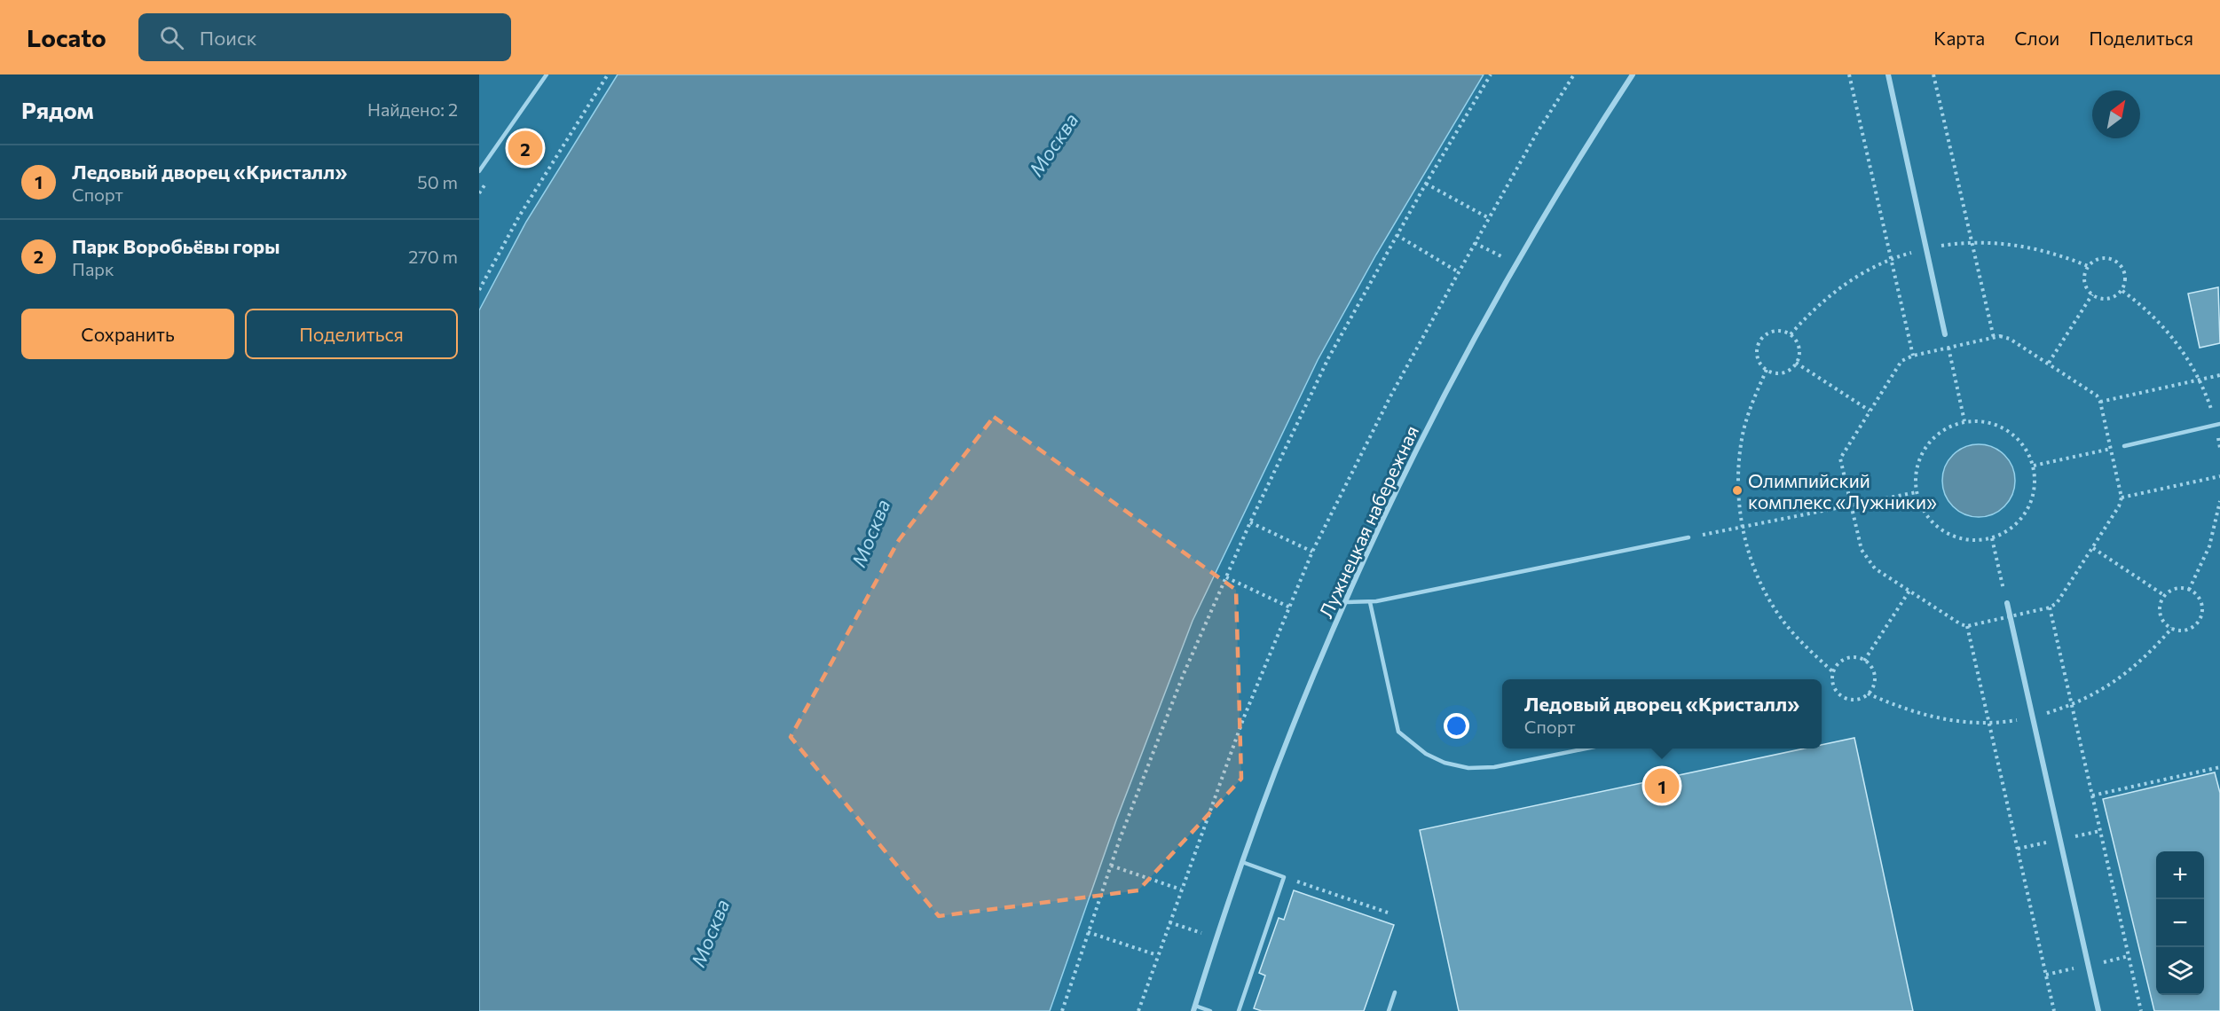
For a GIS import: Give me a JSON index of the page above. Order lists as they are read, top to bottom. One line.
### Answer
{"streets":{"street":["Лужнецкая набережная"]},"water":["Москва"],"places":["Олимпийский комплекс «Лужники»"],"north":"top right","page":{"header":"Locato","search":"Поиск","nav":["Карта","Слои","Поделиться"],"heading":["Рядом","Найдено: 2"],"pins":["2","1"],"list":[{"mark":"1","name":"Ледовый дворец «Кристалл»","note":"Спорт","value":"50 m"},{"mark":"2","name":"Парк Воробьёвы горы","note":"Парк","value":"270 m"}],"buttons":["Сохранить","Поделиться"],"popup":["Ледовый дворец «Кристалл»","Спорт"],"map_buttons":["+","−"]}}
